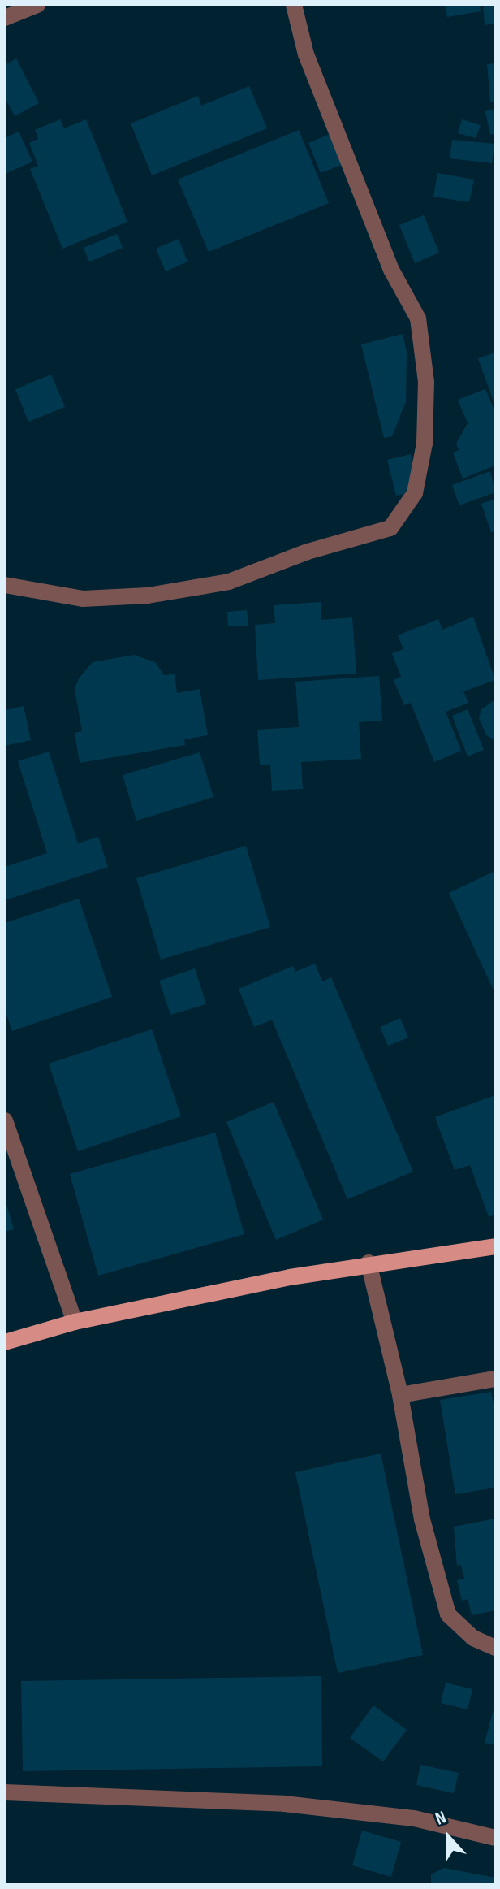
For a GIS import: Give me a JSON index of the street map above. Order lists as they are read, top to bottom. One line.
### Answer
{"north":"top"}
